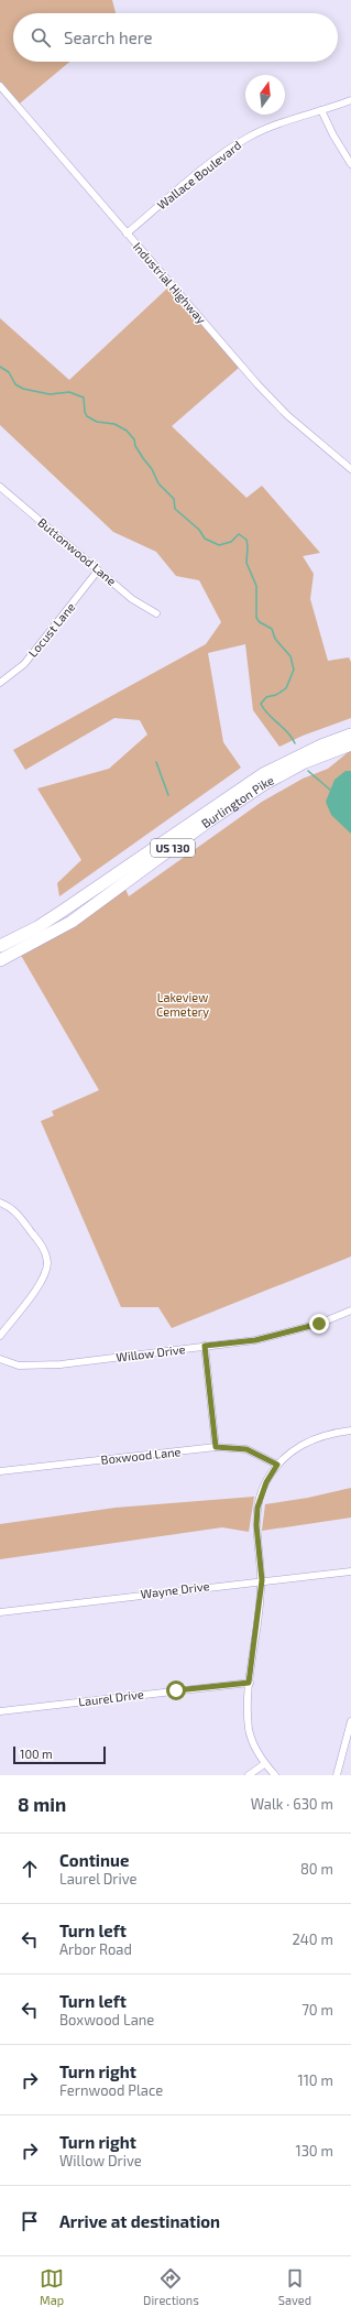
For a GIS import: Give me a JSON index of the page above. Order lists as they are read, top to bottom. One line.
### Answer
{"streets":{"highway":["Burlington Pike","US 130"],"street":["Wallace Boulevard","Industrial Highway","Buttonwood Lane","Locust Lane","Willow Drive","Boxwood Lane","Wayne Drive","Laurel Drive"]},"crossings":[["Wallace Boulevard","Industrial Highway"],["Buttonwood Lane","Locust Lane"]],"parks":["Lakeview Cemetery"],"scale_bar":"100 m","north":"top","page":{"search":"Search here","scale":"100 m","heading":["8 min","Walk · 630 m"],"list":[["Continue","Laurel Drive","80 m"],["Turn left","Arbor Road","240 m"],["Turn left","Boxwood Lane","70 m"],["Turn right","Fernwood Place","110 m"],["Turn right","Willow Drive","130 m"],"Arrive at destination"],"nav":["Map","Directions","Saved"]}}
